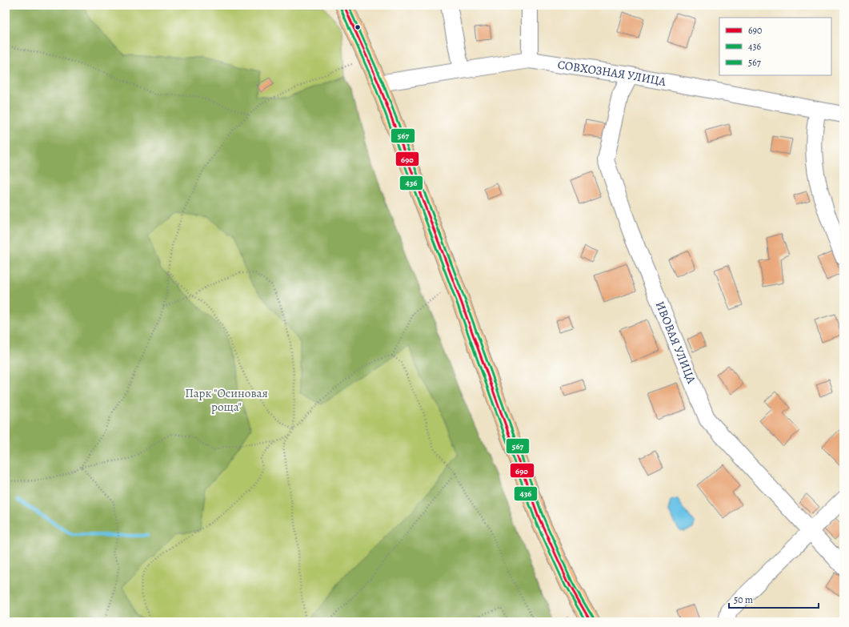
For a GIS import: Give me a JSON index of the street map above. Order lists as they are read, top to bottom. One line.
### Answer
{"streets":{"street":["СОВХОЗНАЯ УЛИЦА","ИВОВАЯ УЛИЦА"]},"crossings":[["СОВХОЗНАЯ УЛИЦА","ИВОВАЯ УЛИЦА"]],"parks":["Парк \"Осиновая роща\""],"lines":["transit line 690","transit line 567","transit line 436"],"legend":["690","436","567"],"scale_bar":"50 m"}
